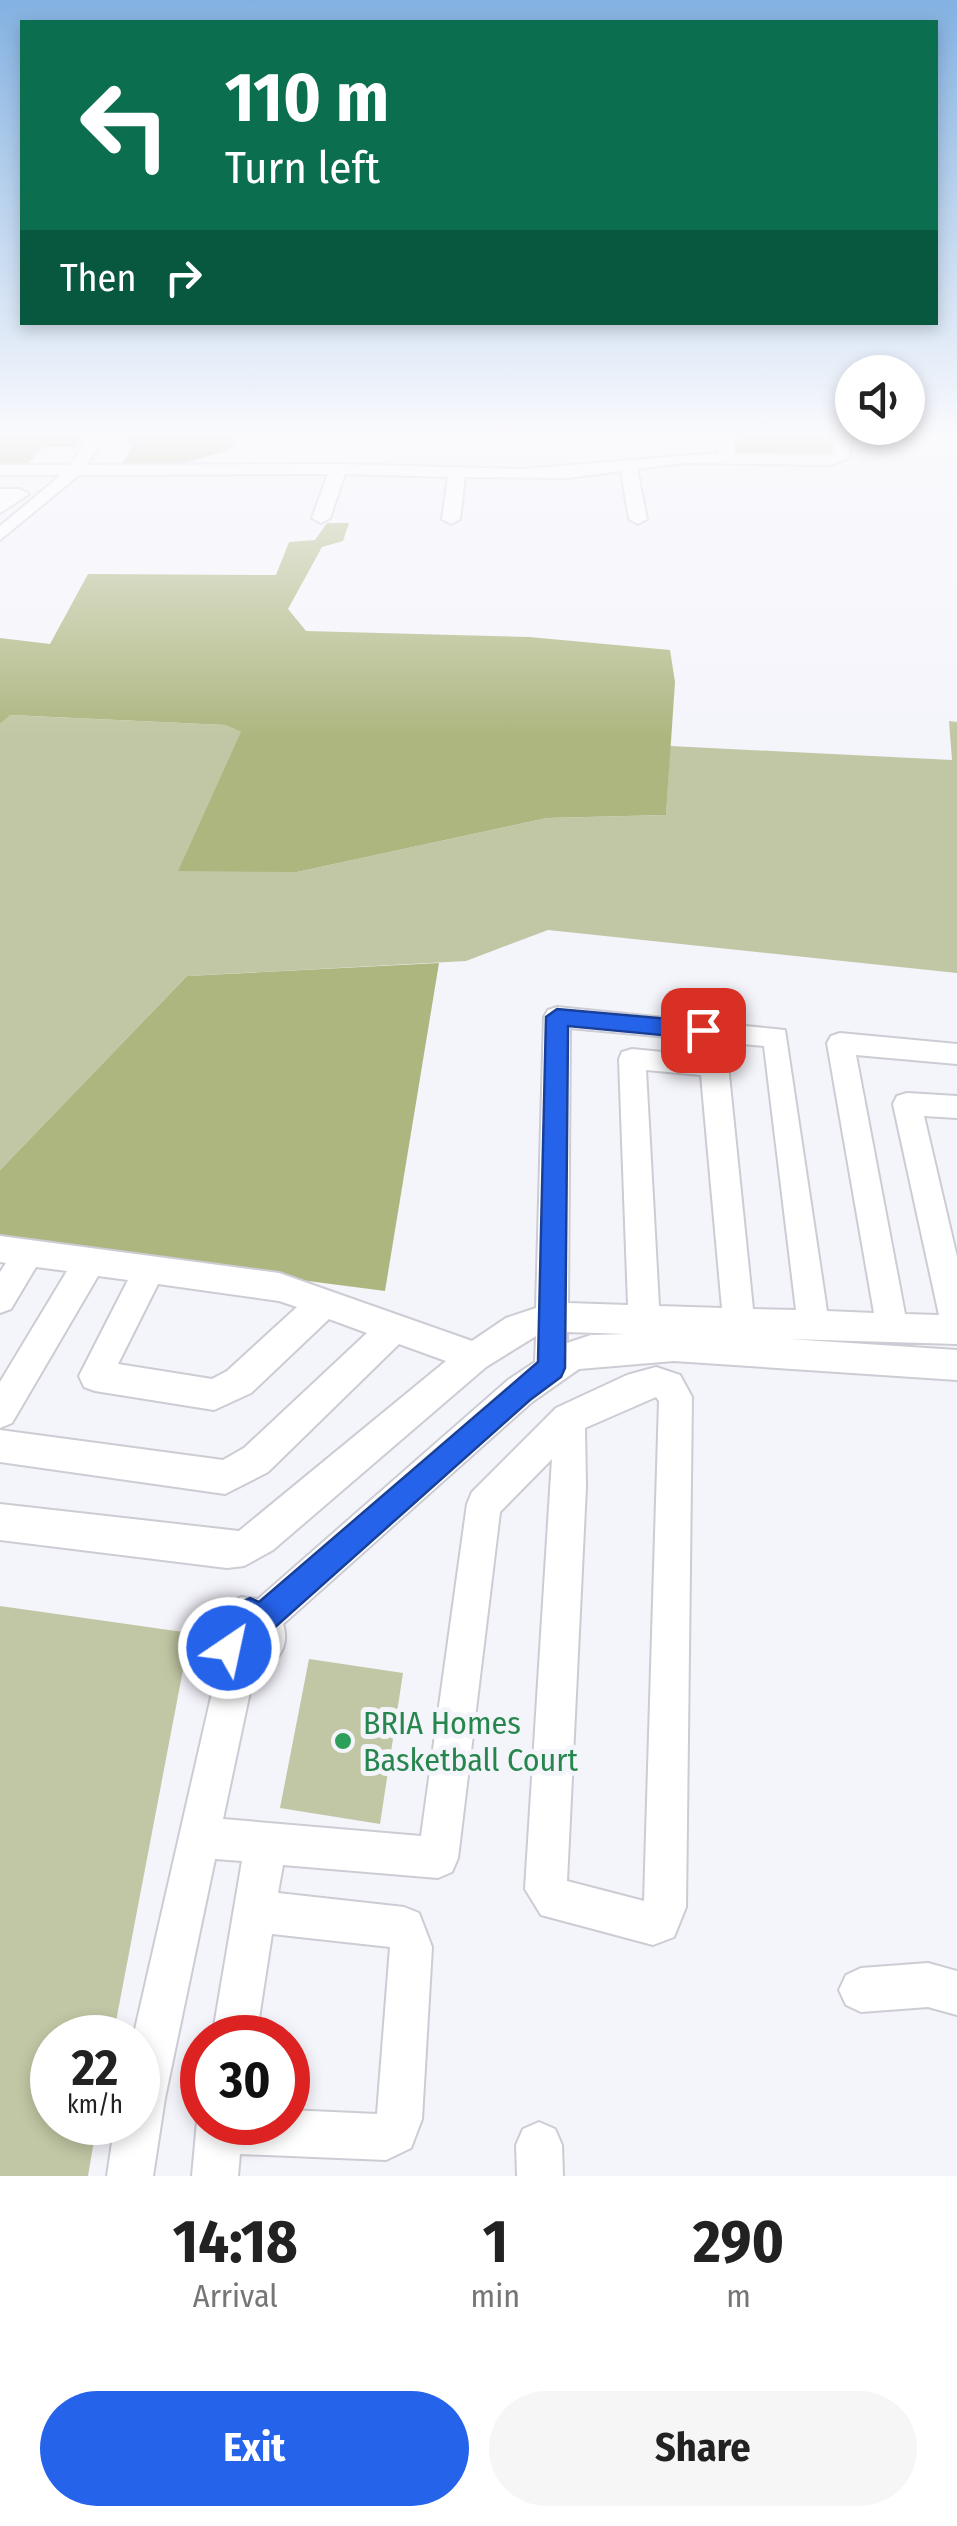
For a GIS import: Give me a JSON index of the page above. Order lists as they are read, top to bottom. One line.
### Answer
{"places":["BRIA Homes Basketball Court"],"page":{"turn":["110 m","Turn left"],"then":"Then","speed":"22 km/h","limit":"30","eta":["14:18","Arrival","1","min","290","m"],"buttons":["Exit","Share"]}}
